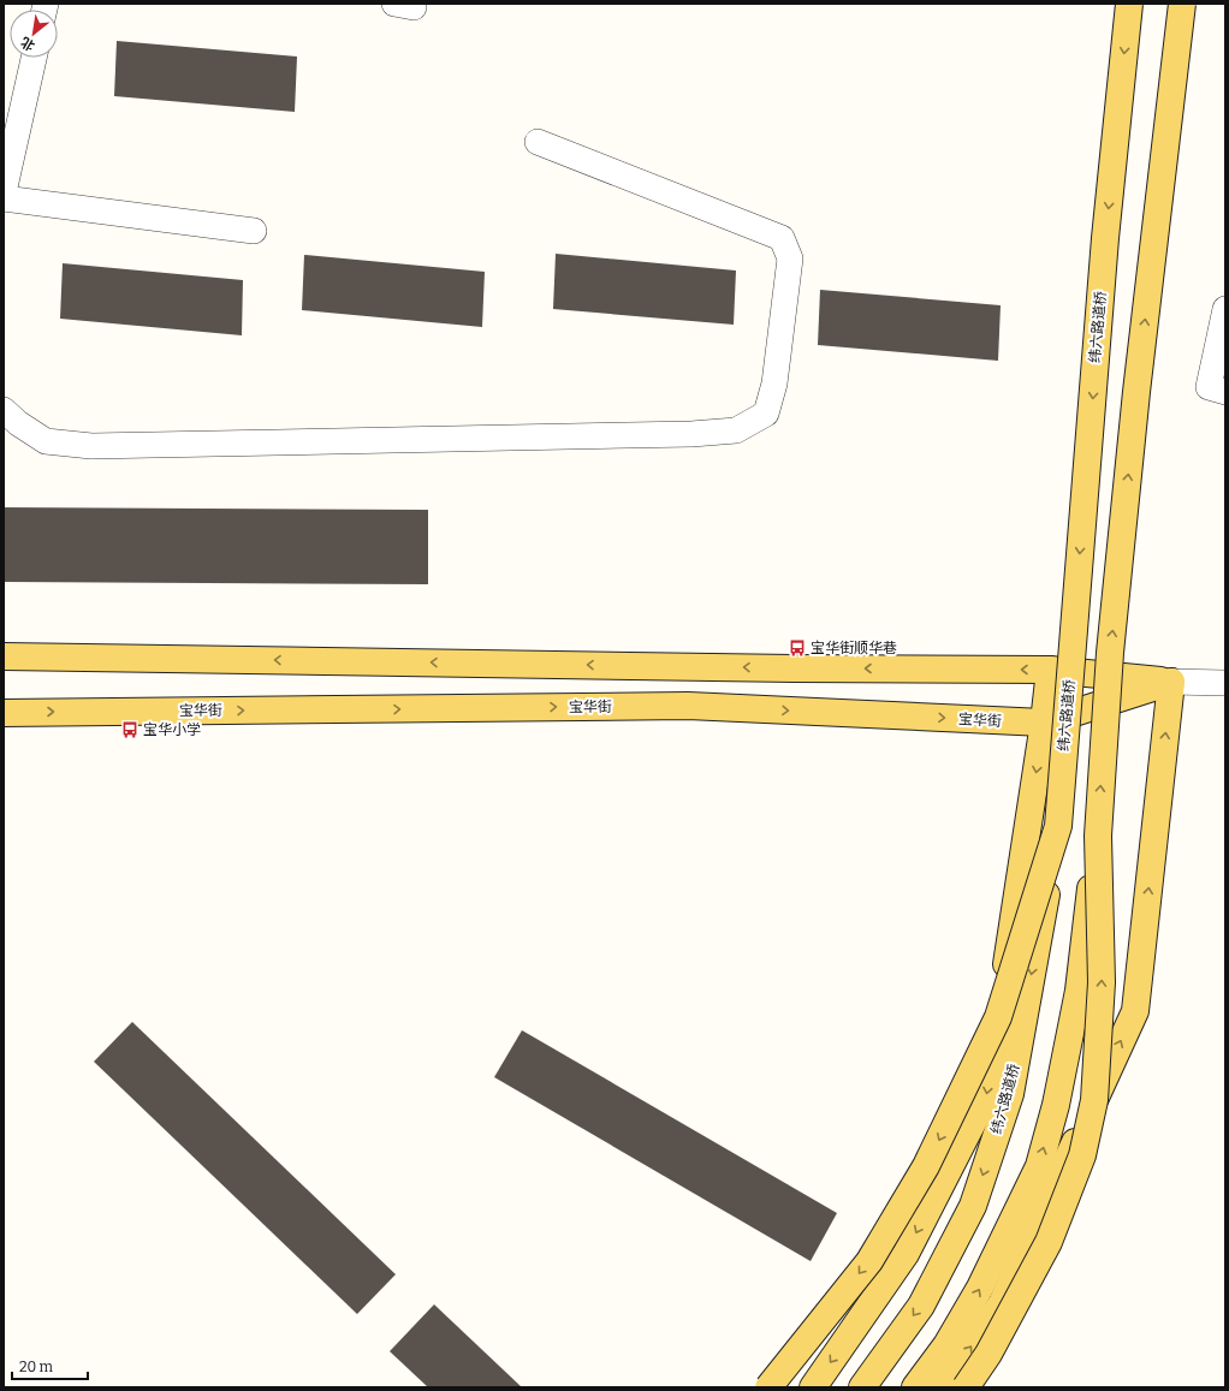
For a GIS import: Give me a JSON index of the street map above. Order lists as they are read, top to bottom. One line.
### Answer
{"streets":{"main road":["纬六路道桥","宝华街"]},"places":{"bus stop":["宝华街顺华巷","宝华小学"]},"scale_bar":"20 m","north":"bottom left"}
